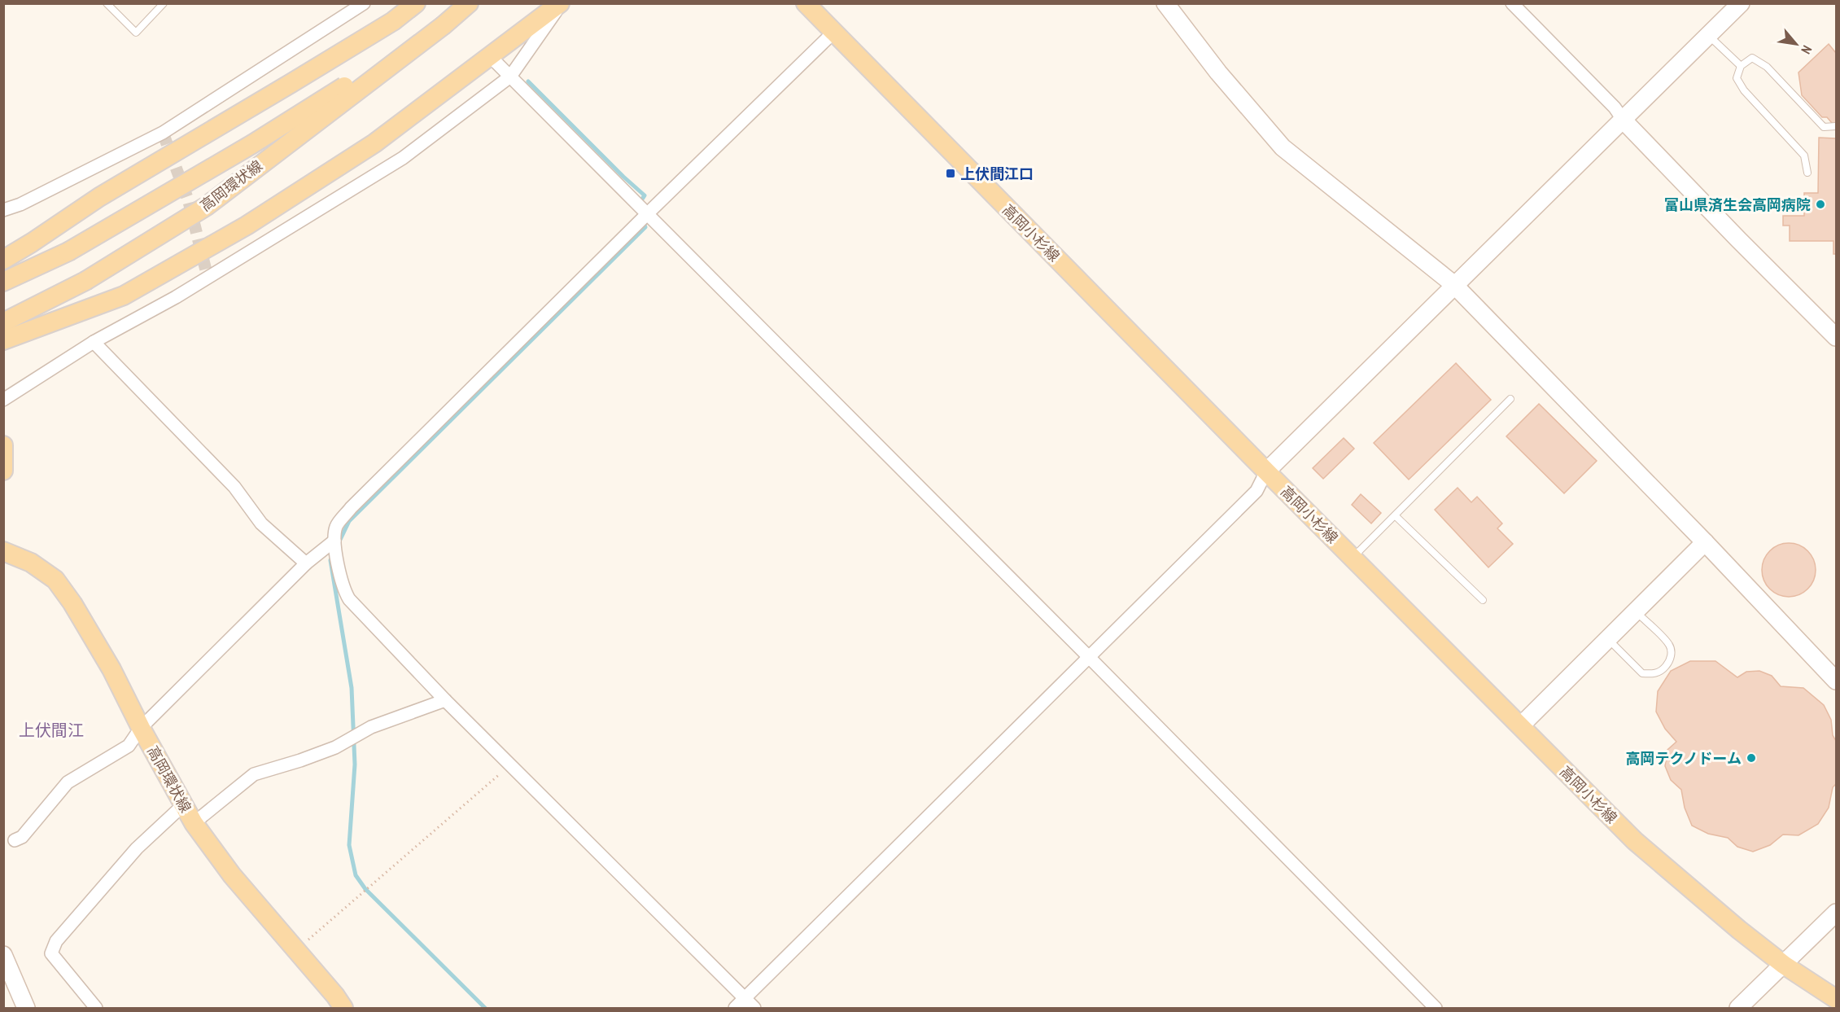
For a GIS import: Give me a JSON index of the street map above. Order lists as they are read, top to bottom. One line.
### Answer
{"streets":{"main road":["高岡環状線","高岡小杉線"]},"districts":["上伏間江"],"places":{"transit":["上伏間江口"],"other":["富山県済生会高岡病院","高岡テクノドーム"]},"north":"bottom right"}
